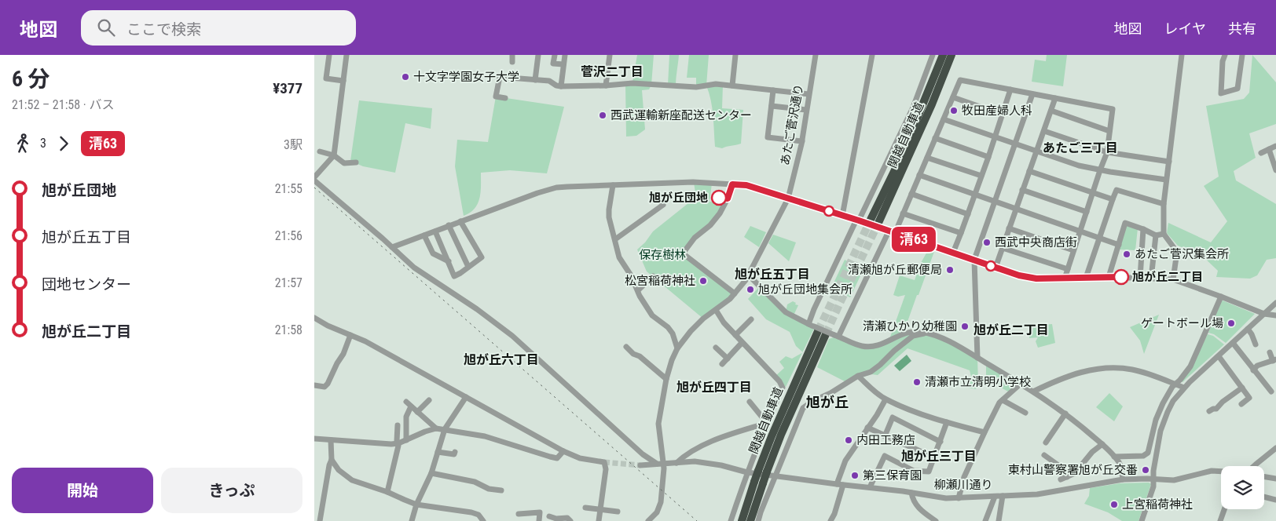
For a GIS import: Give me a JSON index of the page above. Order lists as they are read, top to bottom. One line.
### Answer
{"streets":{"highway":["関越自動車道"],"street":["あたご菅沢通り","柳瀬川通り"]},"crossings":[["あたご菅沢通り","柳瀬川通り"]],"districts":["菅沢二丁目","あたご三丁目","旭が丘五丁目","旭が丘二丁目","旭が丘六丁目","旭が丘四丁目","旭が丘","旭が丘三丁目"],"parks":["保存樹林"],"places":["十文字学園女子大学","牧田産婦人科","西武運輸新座配送センター","旭が丘団地","西武中央商店街","あたご菅沢集会所","清瀬旭が丘郵便局","旭が丘二丁目","松宮稲荷神社","旭が丘団地集会所","ゲートボール場","清瀬ひかり幼稚園","清瀬市立清明小学校","内田工務店","東村山警察署旭が丘交番","第三保育園","上宮稲荷神社"],"lines":["bus line 清63"],"page":{"header":"地図","search":"ここで検索","nav":["地図","レイヤ","共有"],"heading":["6 分","21:52 – 21:58 · バス","¥377"],"on_map":"清63","legs":["3","清63","3駅"],"list":[{"name":"旭が丘団地","value":"21:55"},{"name":"旭が丘五丁目","value":"21:56"},{"name":"団地センター","value":"21:57"},{"name":"旭が丘二丁目","value":"21:58"}],"buttons":["開始","きっぷ"]}}
